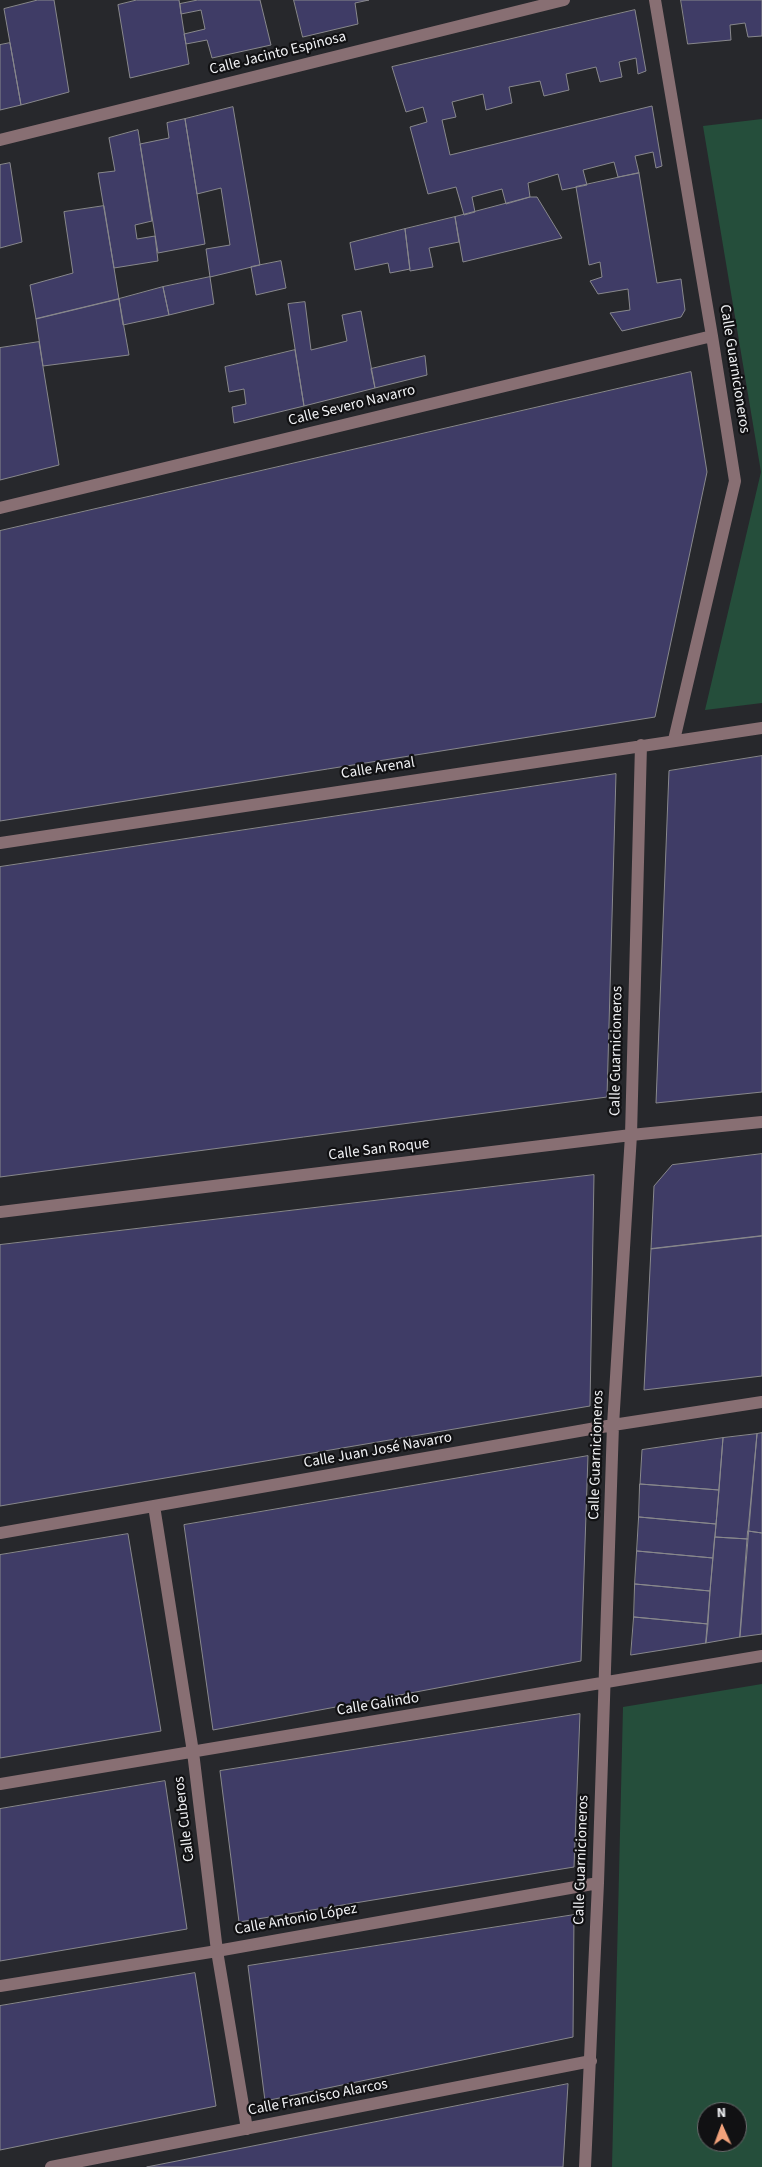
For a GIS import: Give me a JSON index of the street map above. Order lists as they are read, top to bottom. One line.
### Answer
{"streets":{"street":["Calle Jacinto Espinosa","Calle Guarnicioneros","Calle Severo Navarro","Calle Arenal","Calle San Roque","Calle Juan José Navarro","Calle Galindo","Calle Cuberos","Calle Antonio López","Calle Francisco Alarcos"]},"crossings":[["Calle Guarnicioneros","Calle Severo Navarro"],["Calle Guarnicioneros","Calle Arenal"],["Calle Guarnicioneros","Calle San Roque"],["Calle Guarnicioneros","Calle Juan José Navarro"],["Calle Guarnicioneros","Calle Galindo"],["Calle Guarnicioneros","Calle Antonio López"],["Calle Guarnicioneros","Calle Francisco Alarcos"],["Calle Juan José Navarro","Calle Cuberos"],["Calle Galindo","Calle Cuberos"],["Calle Cuberos","Calle Antonio López"],["Calle Cuberos","Calle Francisco Alarcos"]],"north":"top"}
